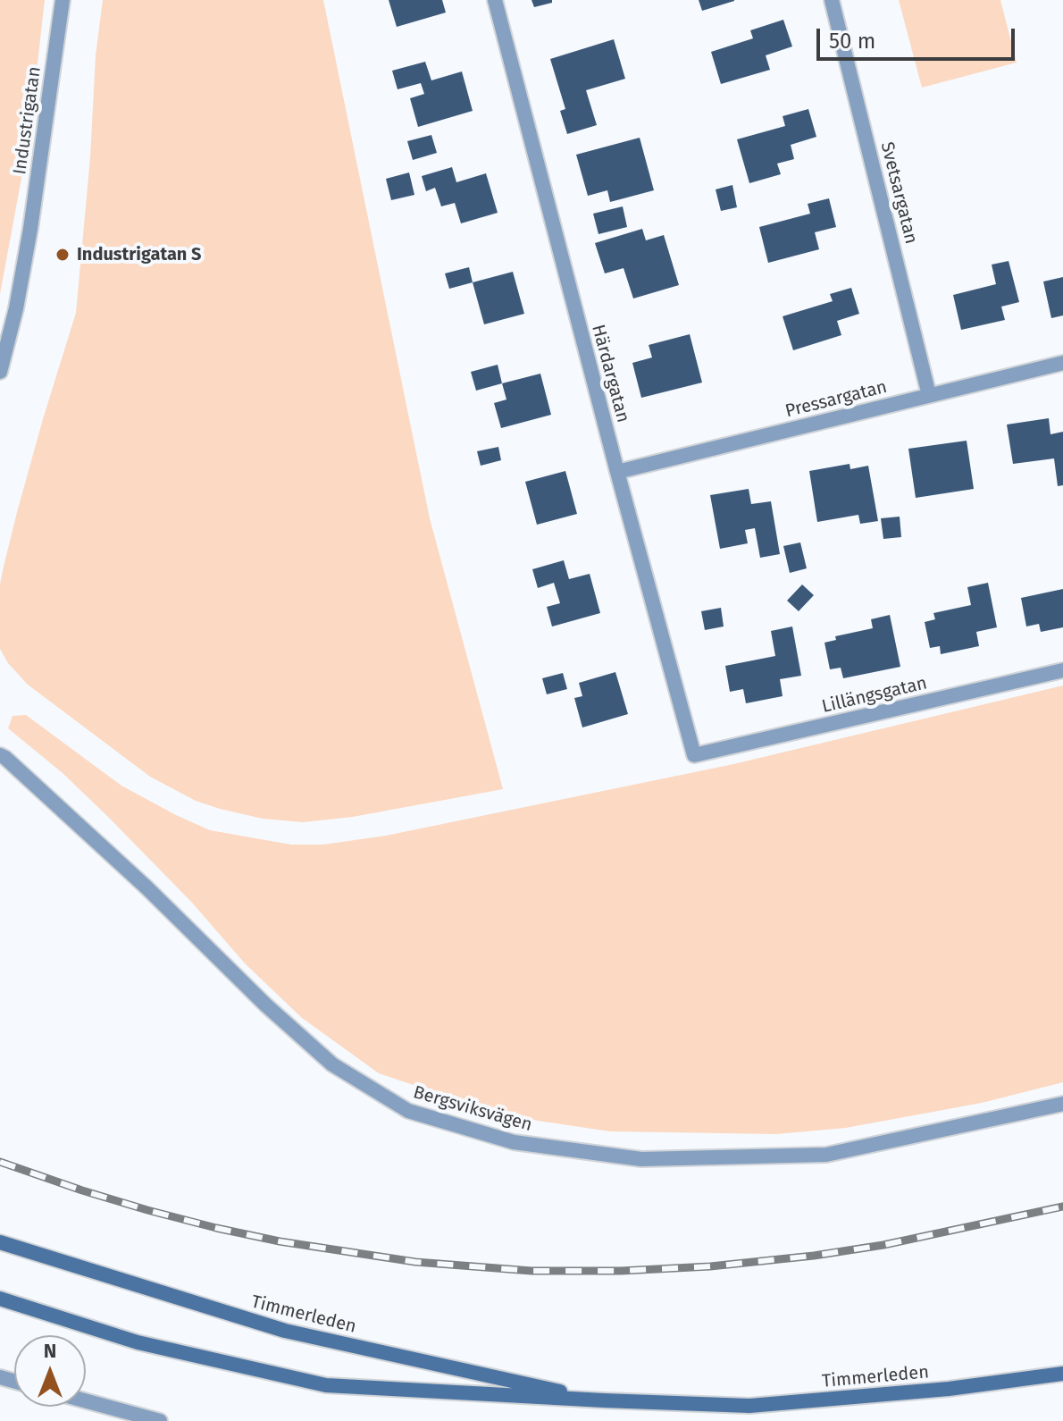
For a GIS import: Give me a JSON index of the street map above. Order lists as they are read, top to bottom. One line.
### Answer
{"streets":{"main road":["Timmerleden"],"street":["Industrigatan","Svetsargatan","Härdargatan","Pressargatan","Lillängsgatan","Bergsviksvägen"]},"crossings":[["Svetsargatan","Pressargatan"],["Härdargatan","Pressargatan"],["Härdargatan","Lillängsgatan"]],"places":["Industrigatan S"],"scale_bar":"50 m","north":"top"}
